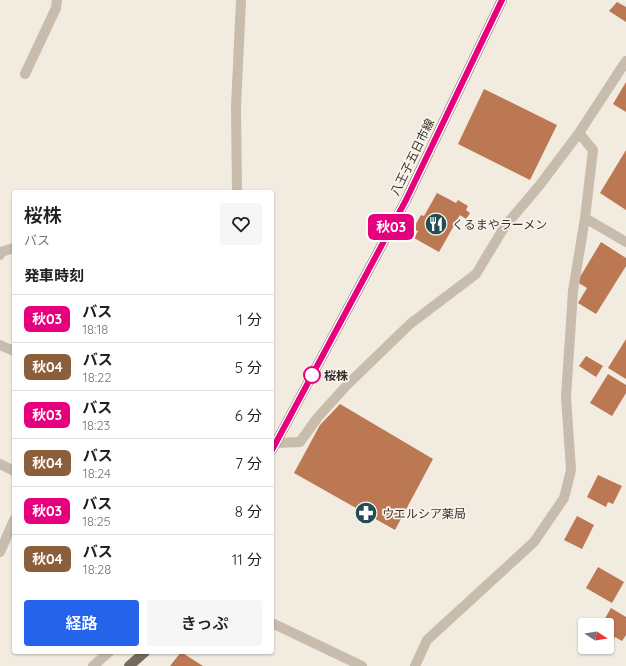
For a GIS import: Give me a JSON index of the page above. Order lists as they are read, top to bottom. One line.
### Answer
{"streets":{"main road":["八王子五日市線"]},"places":{"restaurant":["くるまやラーメン"],"other":["桜株"],"pharmacy":["ウエルシア薬局"]},"lines":["bus line 秋03"],"north":"right","page":{"on_map":"秋03","heading":[["桜株","バス"],"発車時刻"],"list":[{"mark":"秋03","name":"バス","note":"18:18","value":"1 分"},{"mark":"秋04","name":"バス","note":"18:22","value":"5 分"},{"mark":"秋03","name":"バス","note":"18:23","value":"6 分"},{"mark":"秋04","name":"バス","note":"18:24","value":"7 分"},{"mark":"秋03","name":"バス","note":"18:25","value":"8 分"},{"mark":"秋04","name":"バス","note":"18:28","value":"11 分"}],"buttons":["経路","きっぷ"]}}
